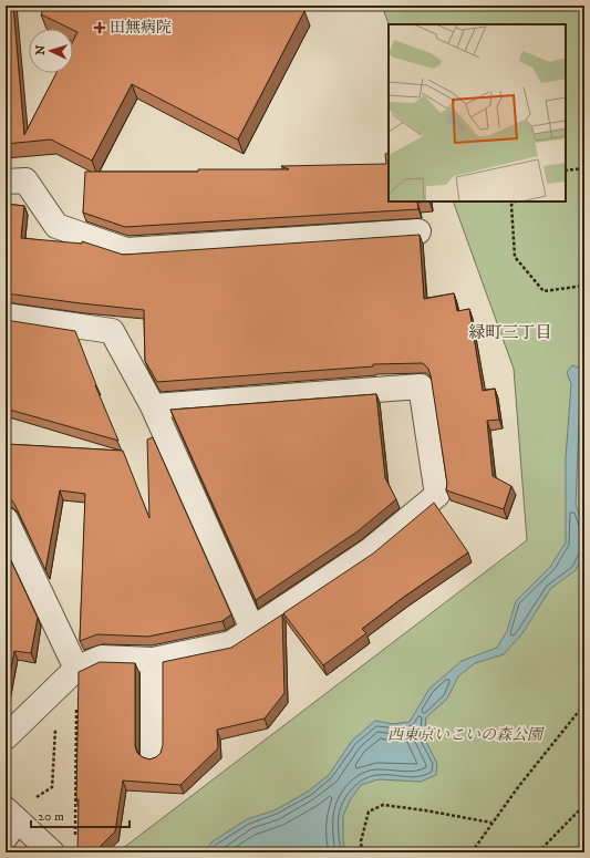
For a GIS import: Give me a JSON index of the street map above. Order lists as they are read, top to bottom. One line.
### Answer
{"districts":["緑町三丁目"],"parks":["西東京いこいの森公園"],"places":{"health":["田無病院"]},"scale_bar":"20 m","north":"left"}
